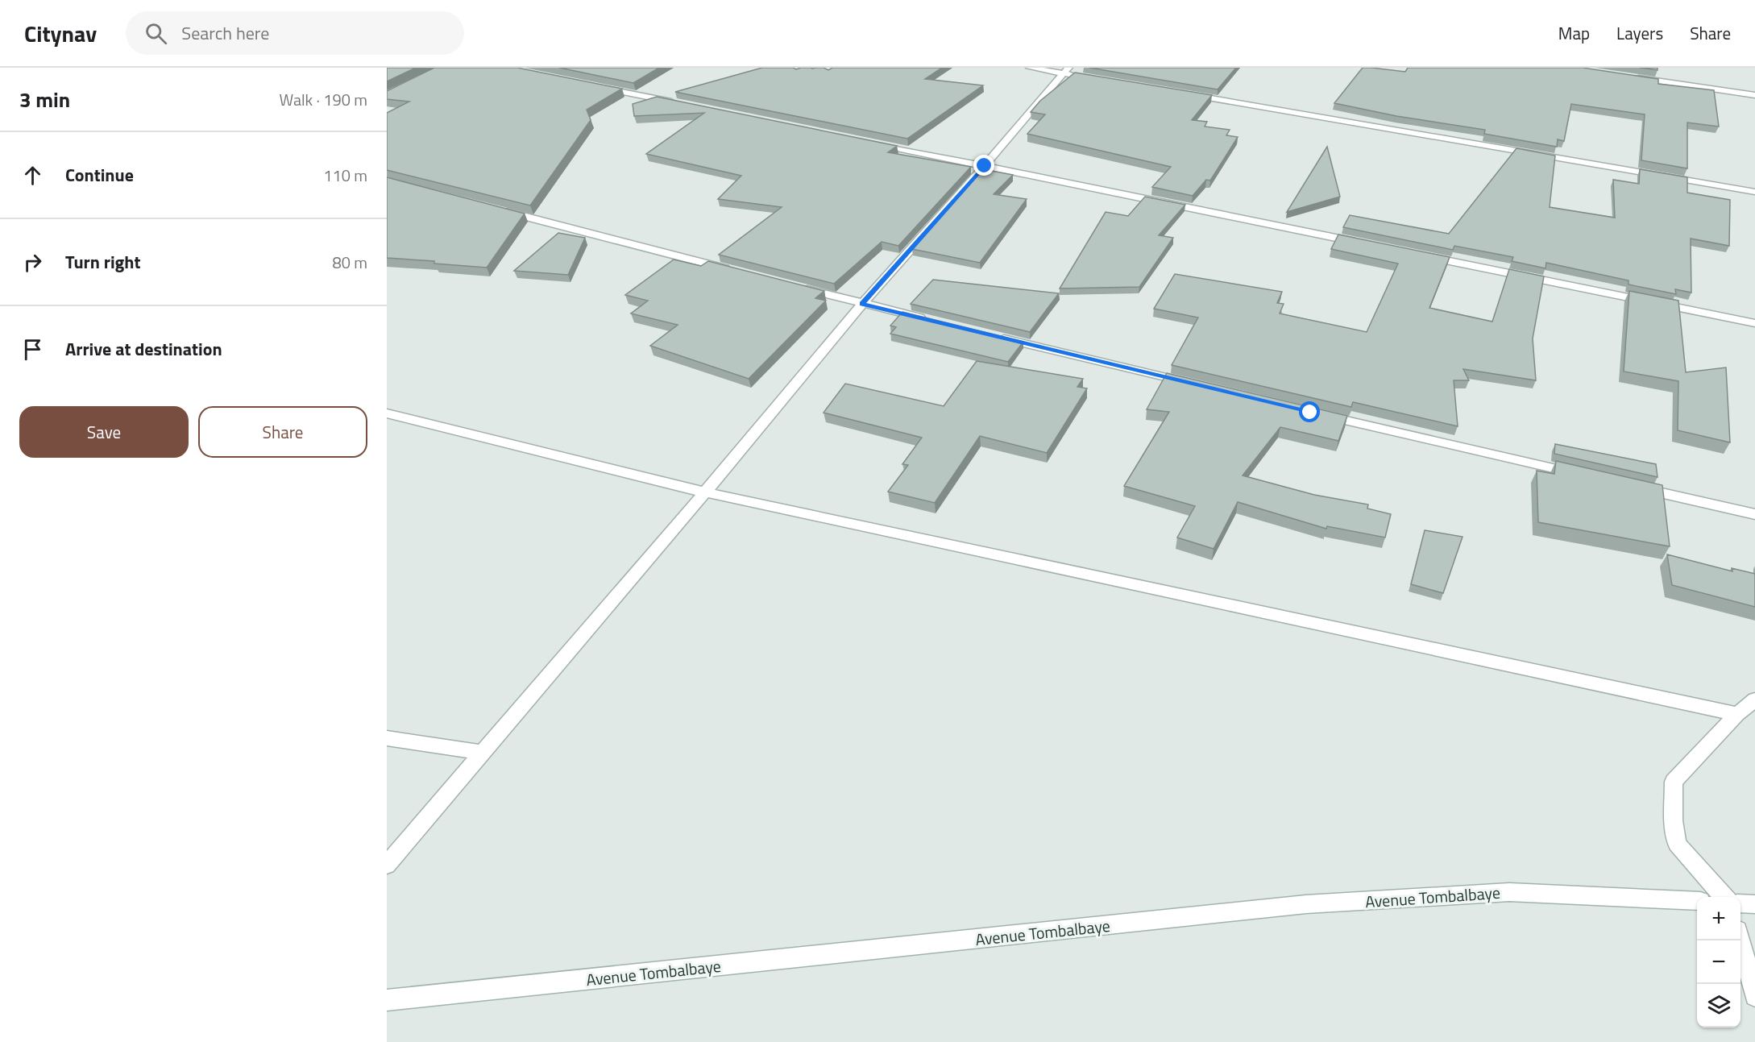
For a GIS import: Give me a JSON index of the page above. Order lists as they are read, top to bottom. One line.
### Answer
{"streets":{"street":["Avenue Tombalbaye"]},"page":{"header":"Citynav","search":"Search here","nav":["Map","Layers","Share"],"heading":["3 min","Walk · 190 m"],"list":[["Continue","110 m"],["Turn right","80 m"],"Arrive at destination"],"buttons":["Save","Share"],"map_buttons":["+","−"]}}
